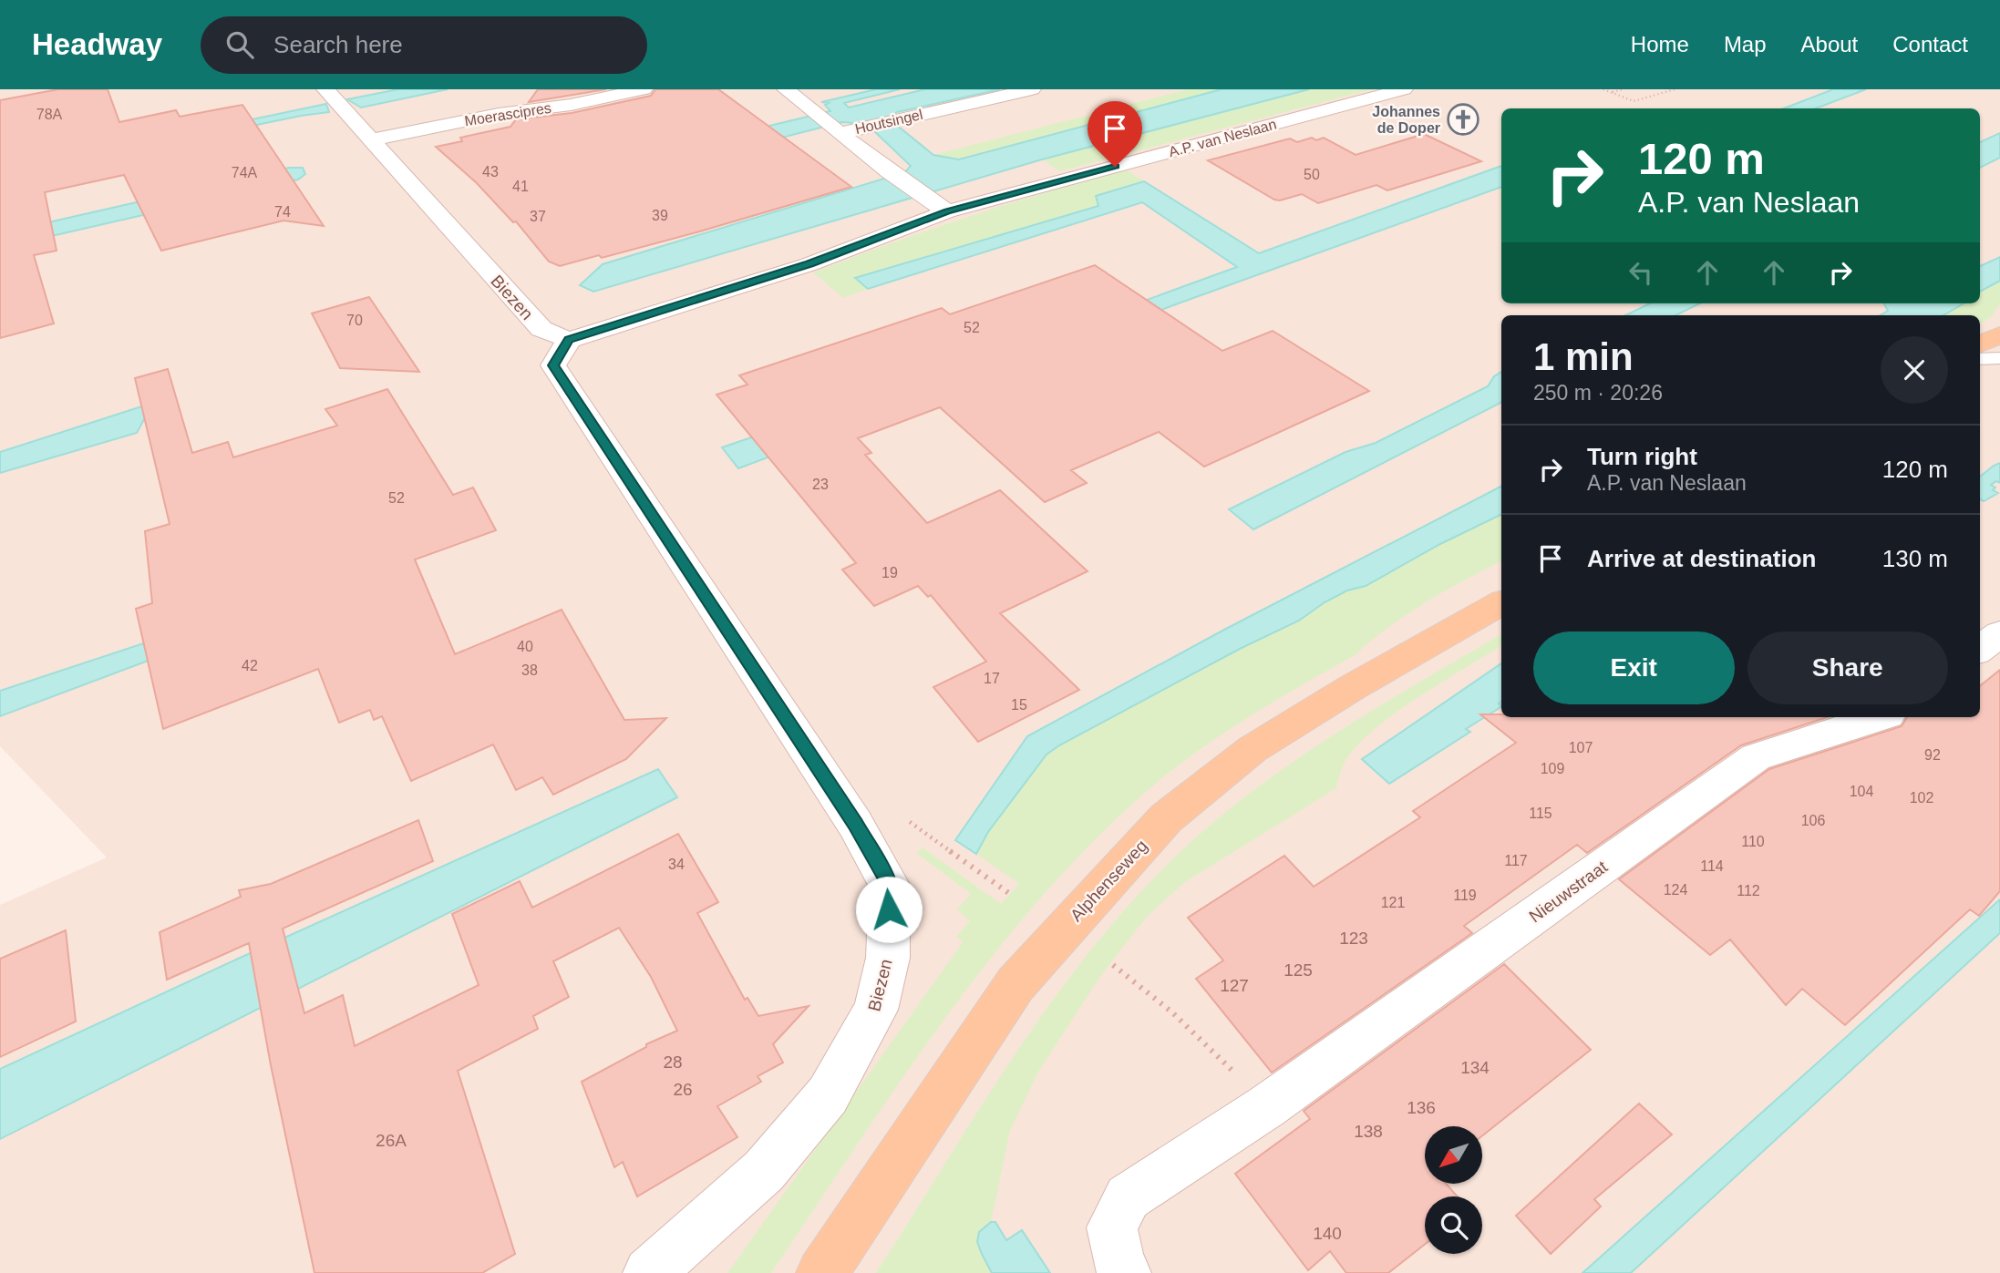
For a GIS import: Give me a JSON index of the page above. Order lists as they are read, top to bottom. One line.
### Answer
{"streets":{"main road":["Alphenseweg"],"street":["Moerascipres","Houtsingel","A.P. van Neslaan","Biezen","Nieuwstraat"]},"crossings":[["Moerascipres","Biezen"],["Houtsingel","A.P. van Neslaan"],["A.P. van Neslaan","Biezen"]],"places":{"church":["Johannes de Doper"]},"house_numbers":["78A","43","74A","50","41","74","39","37","70","52","23","52","19","40","42","38","17","15","107","92","109","104","102","115","106","110","117","34","114","124","112","119","121","123","125","127","28","134","26","136","138","26A","140"],"north":"bottom left","page":{"header":"Headway","search":"Search here","nav":["Home","Map","About","Contact"],"turn":["120 m","A.P. van Neslaan"],"heading":["1 min","250 m · 20:26"],"list":[{"name":"Turn right","note":"A.P. van Neslaan","value":"120 m"},{"name":"Arrive at destination","value":"130 m"}],"buttons":["Exit","Share"]}}
